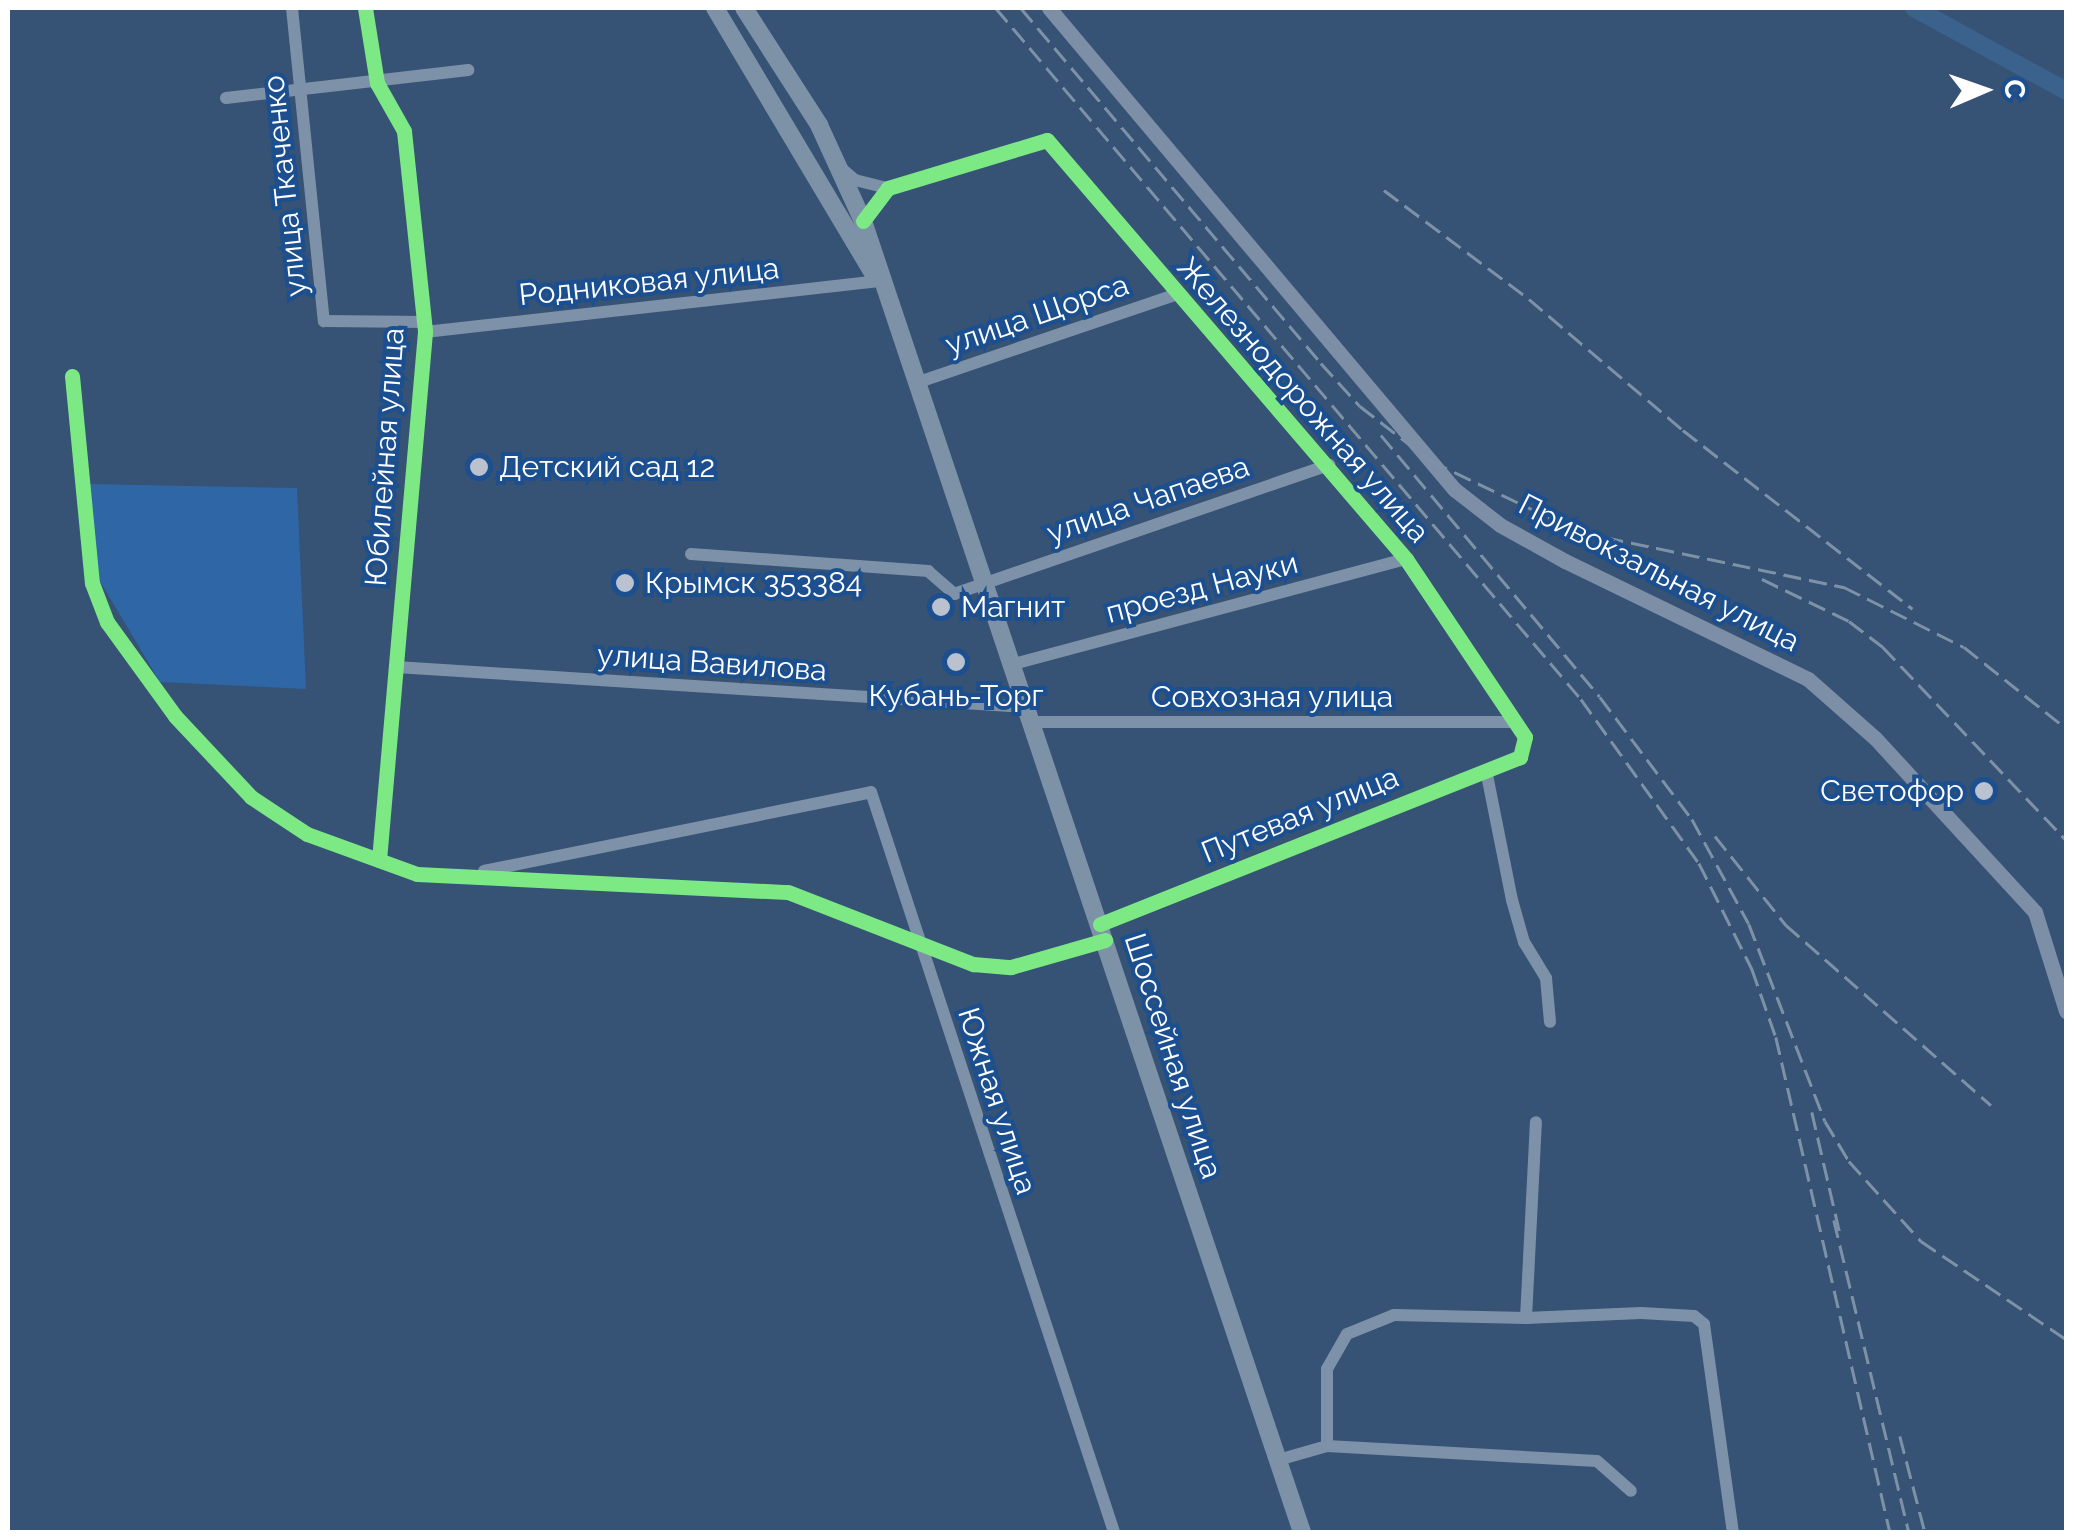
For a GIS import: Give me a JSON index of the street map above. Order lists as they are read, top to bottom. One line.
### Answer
{"streets":{"highway":["Шоссейная улица"],"main road":["Привокзальная улица"],"street":["улица Ткаченко","Родниковая улица","улица Щорса","Железнодорожная улица","Юбилейная улица","улица Чапаева","проезд Науки","улица Вавилова","Совхозная улица","Путевая улица","Южная улица"]},"crossings":[["улица Ткаченко","Родниковая улица"],["улица Ткаченко","Юбилейная улица"],["Родниковая улица","Юбилейная улица"],["Родниковая улица","Шоссейная улица"],["улица Щорса","Железнодорожная улица"],["улица Щорса","Шоссейная улица"],["Железнодорожная улица","улица Чапаева"],["Железнодорожная улица","проезд Науки"],["Железнодорожная улица","Совхозная улица"],["Железнодорожная улица","Путевая улица"],["Юбилейная улица","улица Вавилова"],["улица Чапаева","Шоссейная улица"],["проезд Науки","Шоссейная улица"],["улица Вавилова","Совхозная улица"],["улица Вавилова","Шоссейная улица"],["Совхозная улица","Шоссейная улица"],["Путевая улица","Шоссейная улица"],["Путевая улица","Южная улица"]],"places":["Детский сад 12","Крымск 353384","Магнит","Кубань-Торг","Светофор"],"north":"right"}
